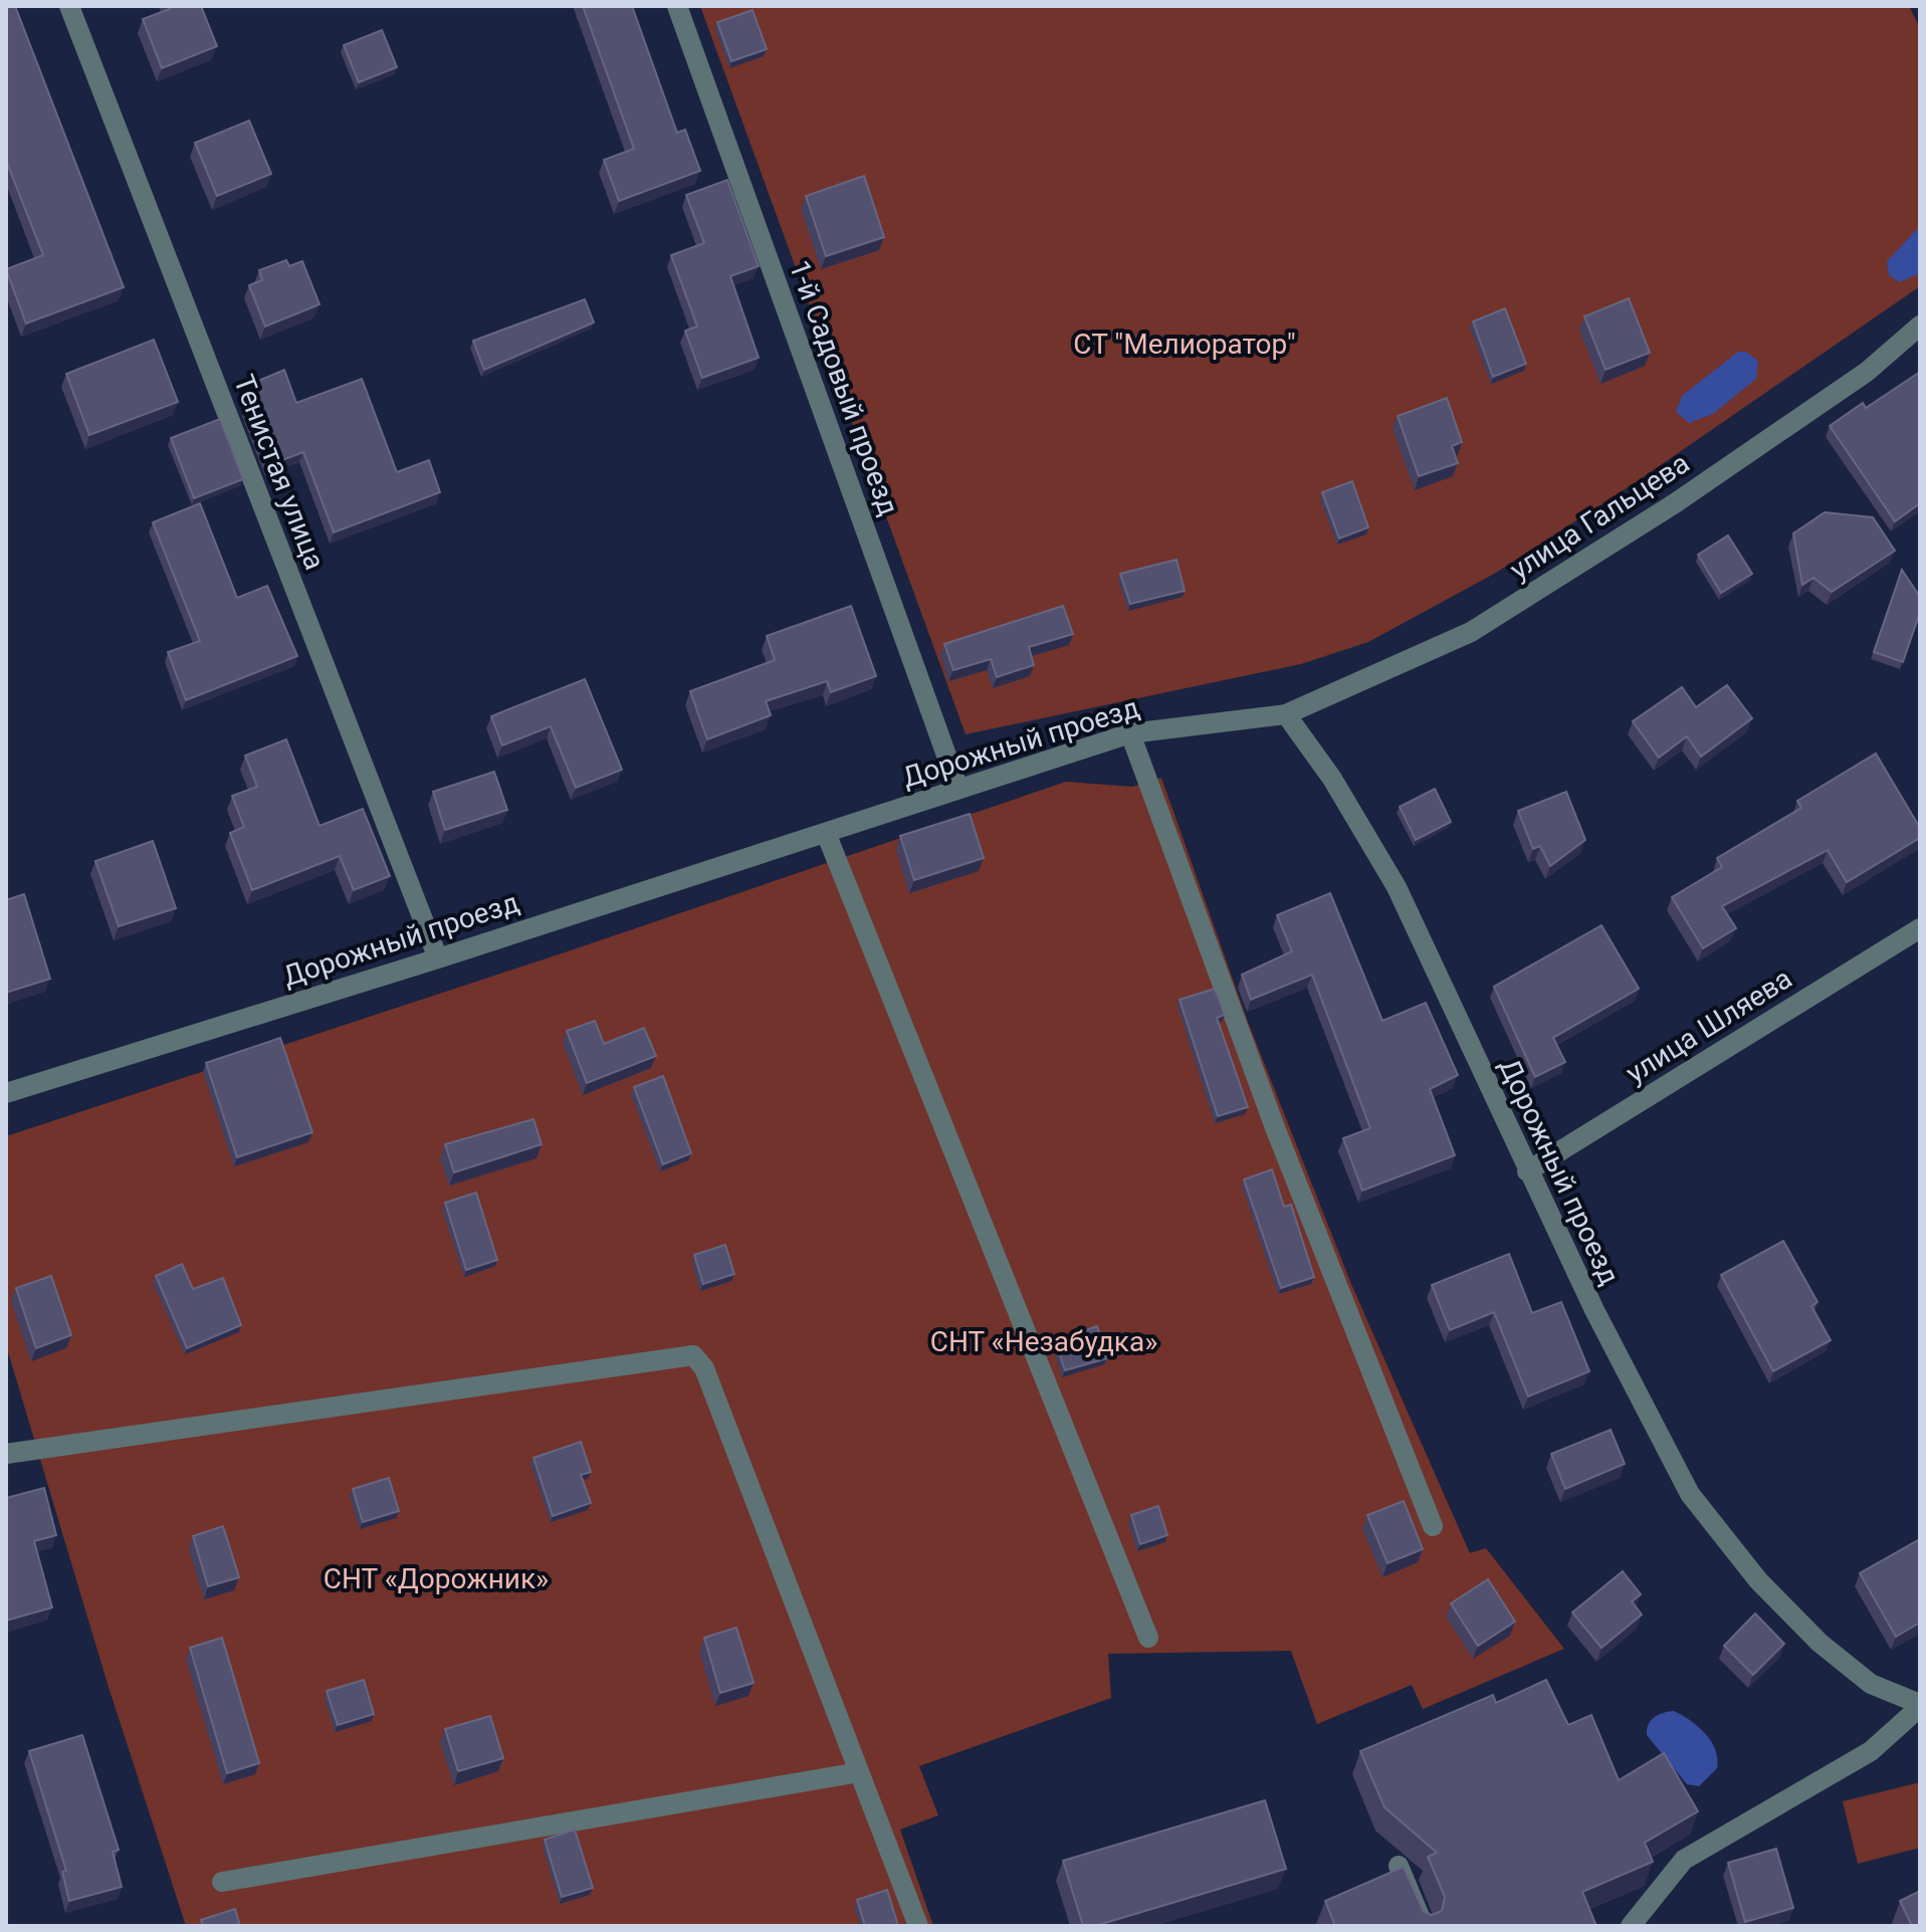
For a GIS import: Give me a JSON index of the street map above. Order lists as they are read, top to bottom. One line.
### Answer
{"streets":{"street":["1-й Садовый проезд","Тенистая улица","улица Гальцева","Дорожный проезд","улица Шляева"]},"crossings":[["1-й Садовый проезд","Дорожный проезд"],["Тенистая улица","Дорожный проезд"],["улица Гальцева","Дорожный проезд"],["Дорожный проезд","улица Шляева"]],"parks":["СТ \"Мелиоратор\"","СНТ «Незабудка»","СНТ «Дорожник»"]}
